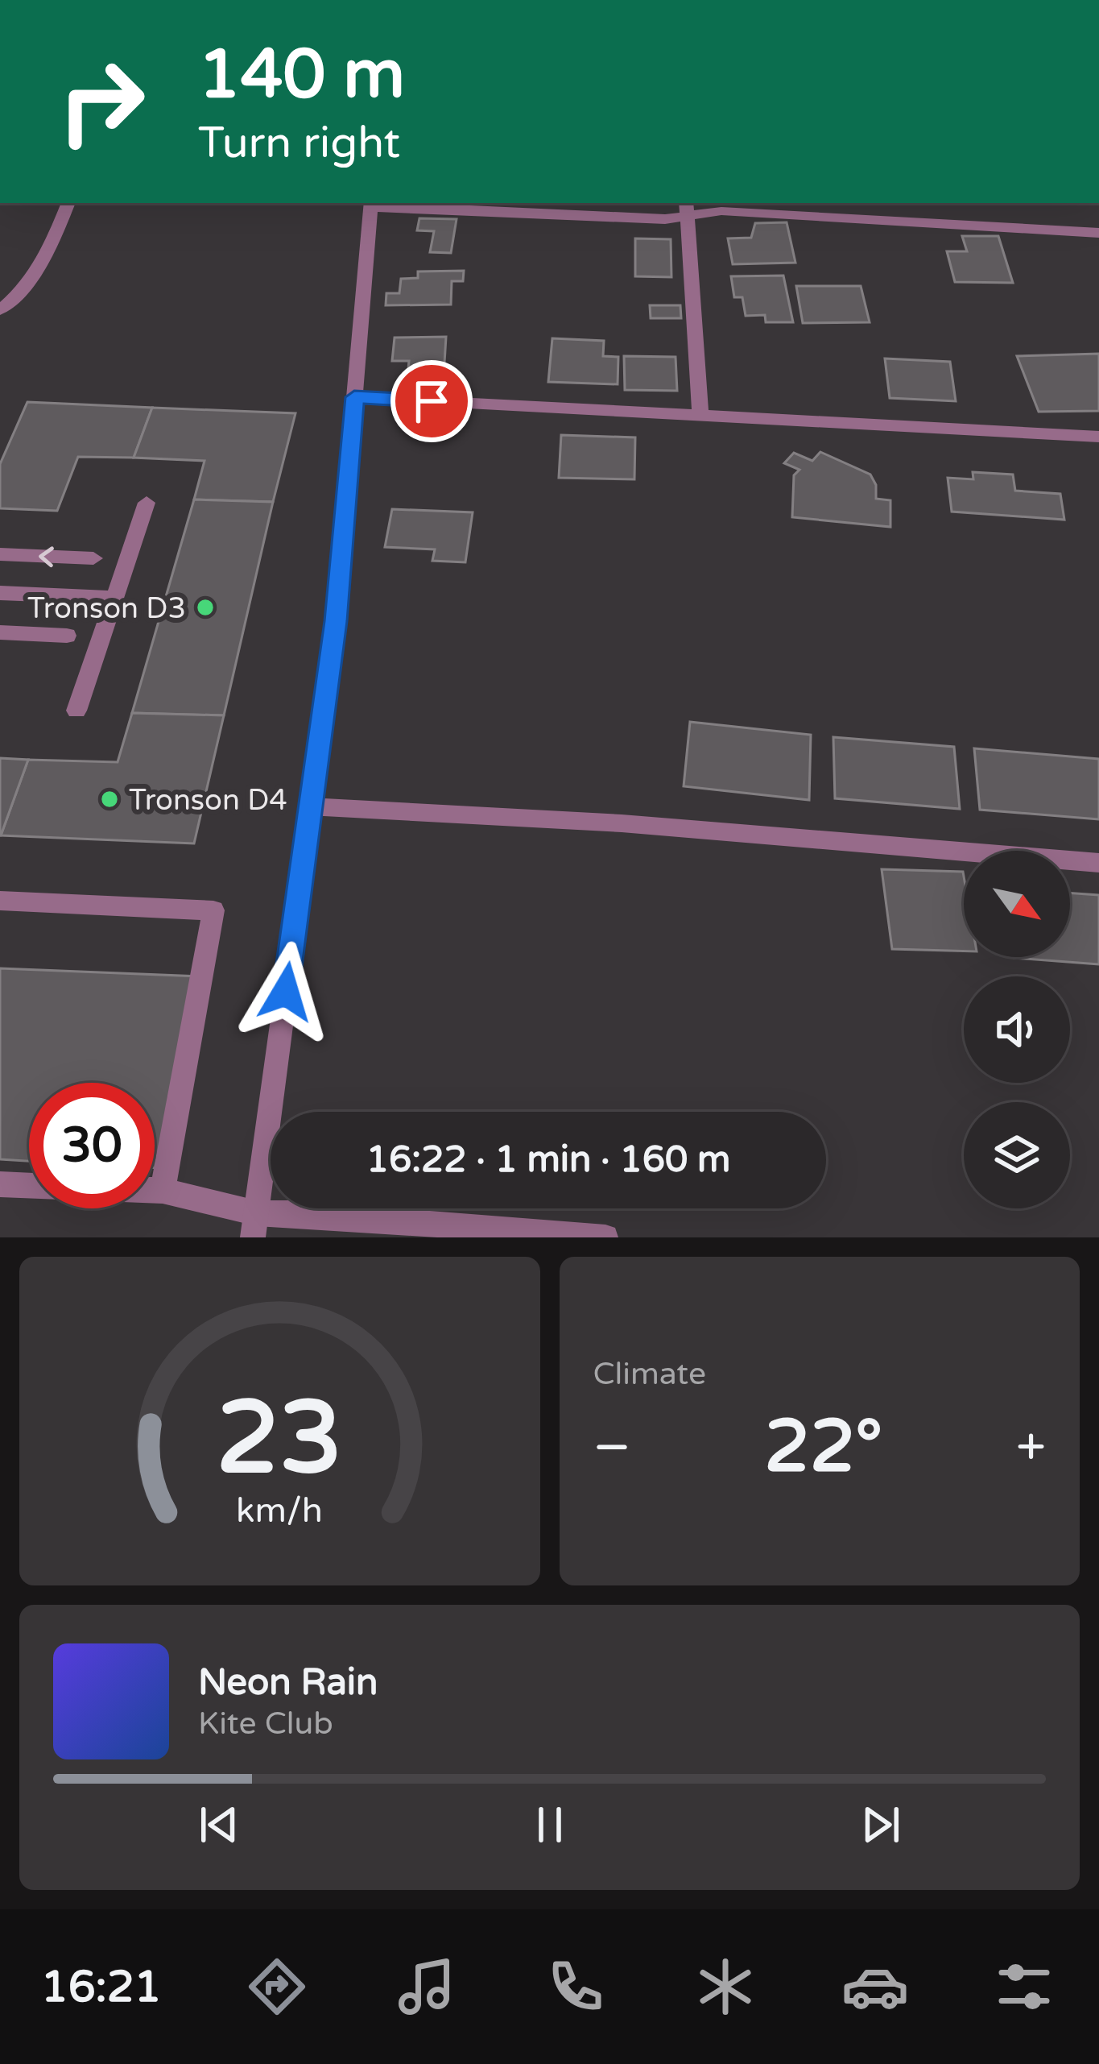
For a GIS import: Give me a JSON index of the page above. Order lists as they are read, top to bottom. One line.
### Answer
{"places":["Tronson D3","Tronson D4"],"north":"bottom right","page":{"turn":["140 m","Turn right"],"limit":"30","trip":"16:22 · 1 min · 160 m","tile":"Climate","heat":["−","22°","+"],"song":["Neon Rain","Kite Club"],"tabs":"16:21","gauge":["23","km/h"]}}
